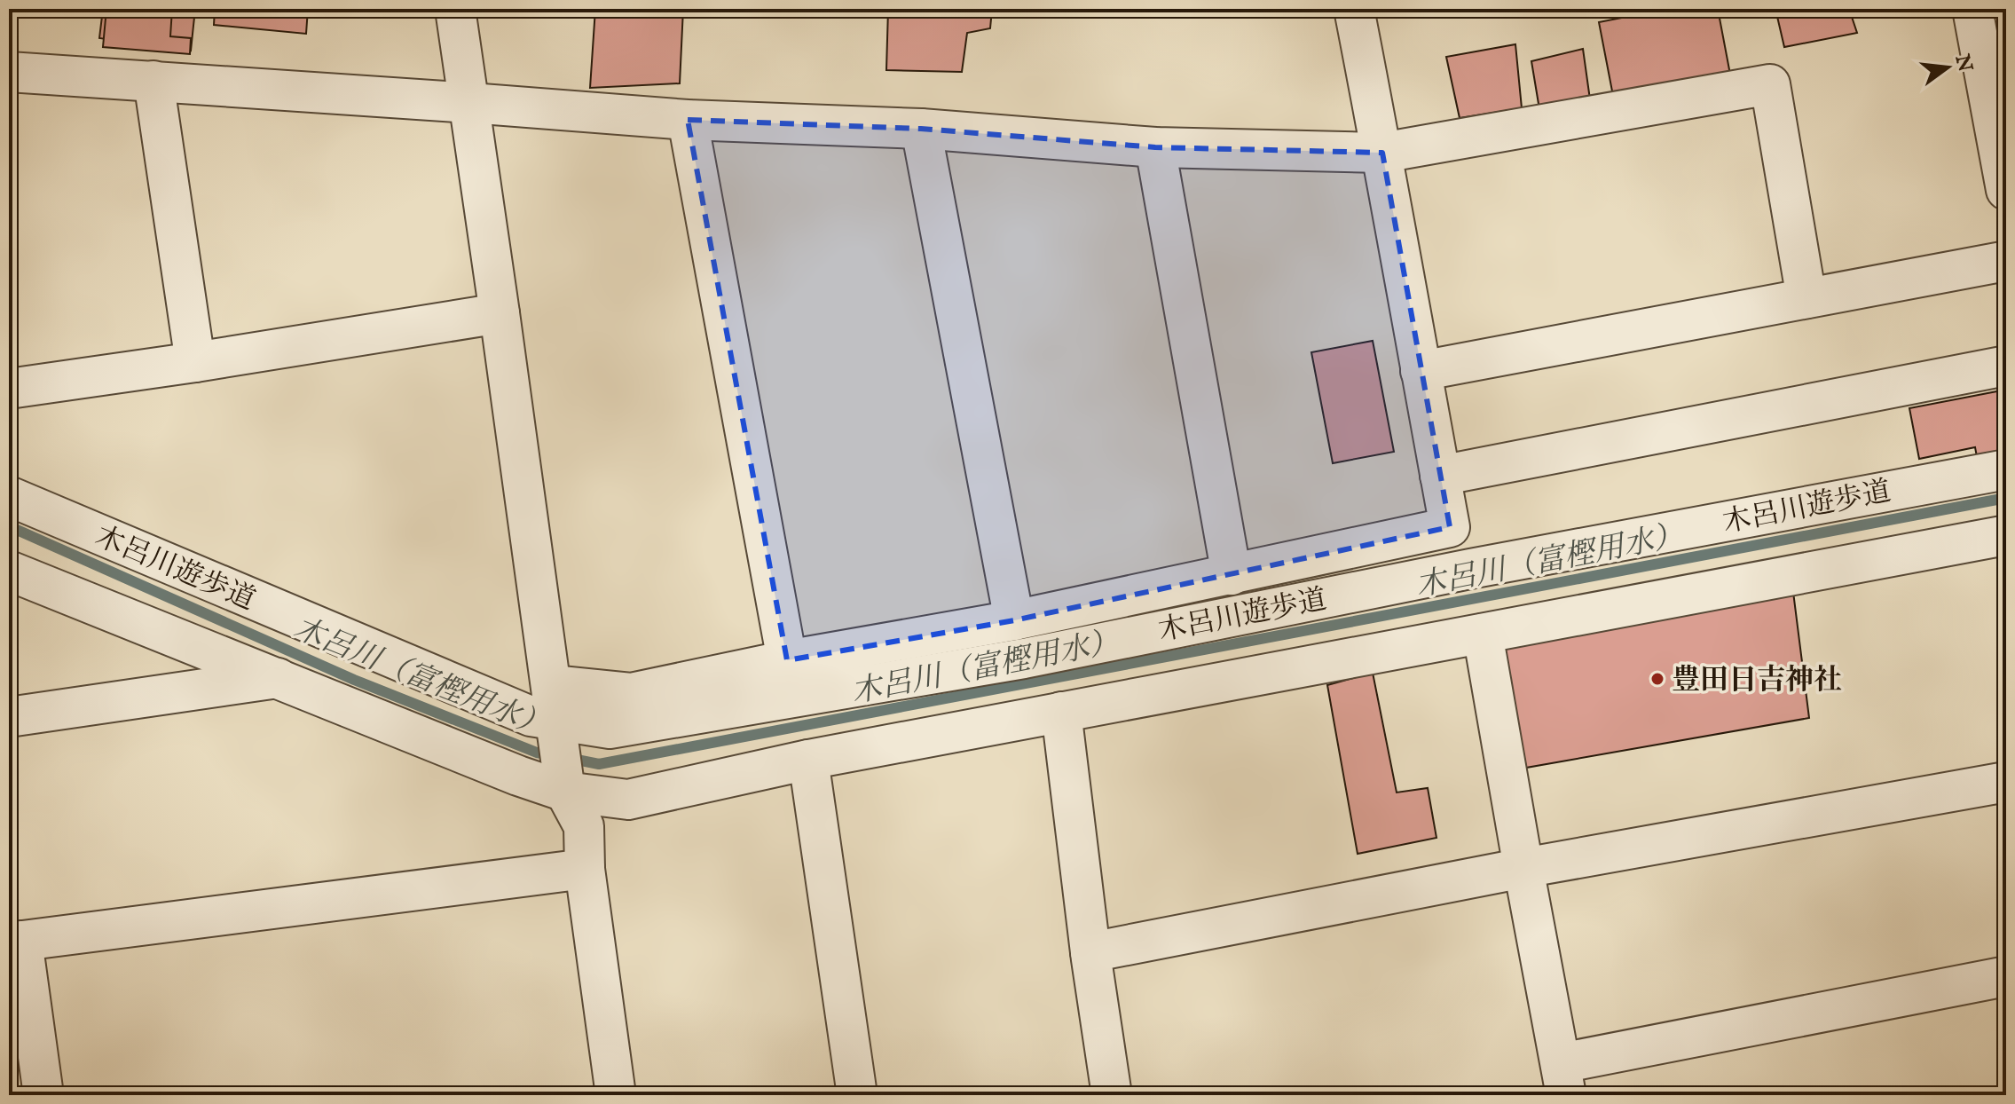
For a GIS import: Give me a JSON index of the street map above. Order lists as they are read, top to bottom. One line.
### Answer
{"streets":{"street":["木呂川遊歩道"]},"water":["木呂川（富樫用水）"],"places":["豊田日吉神社"],"north":"right"}
